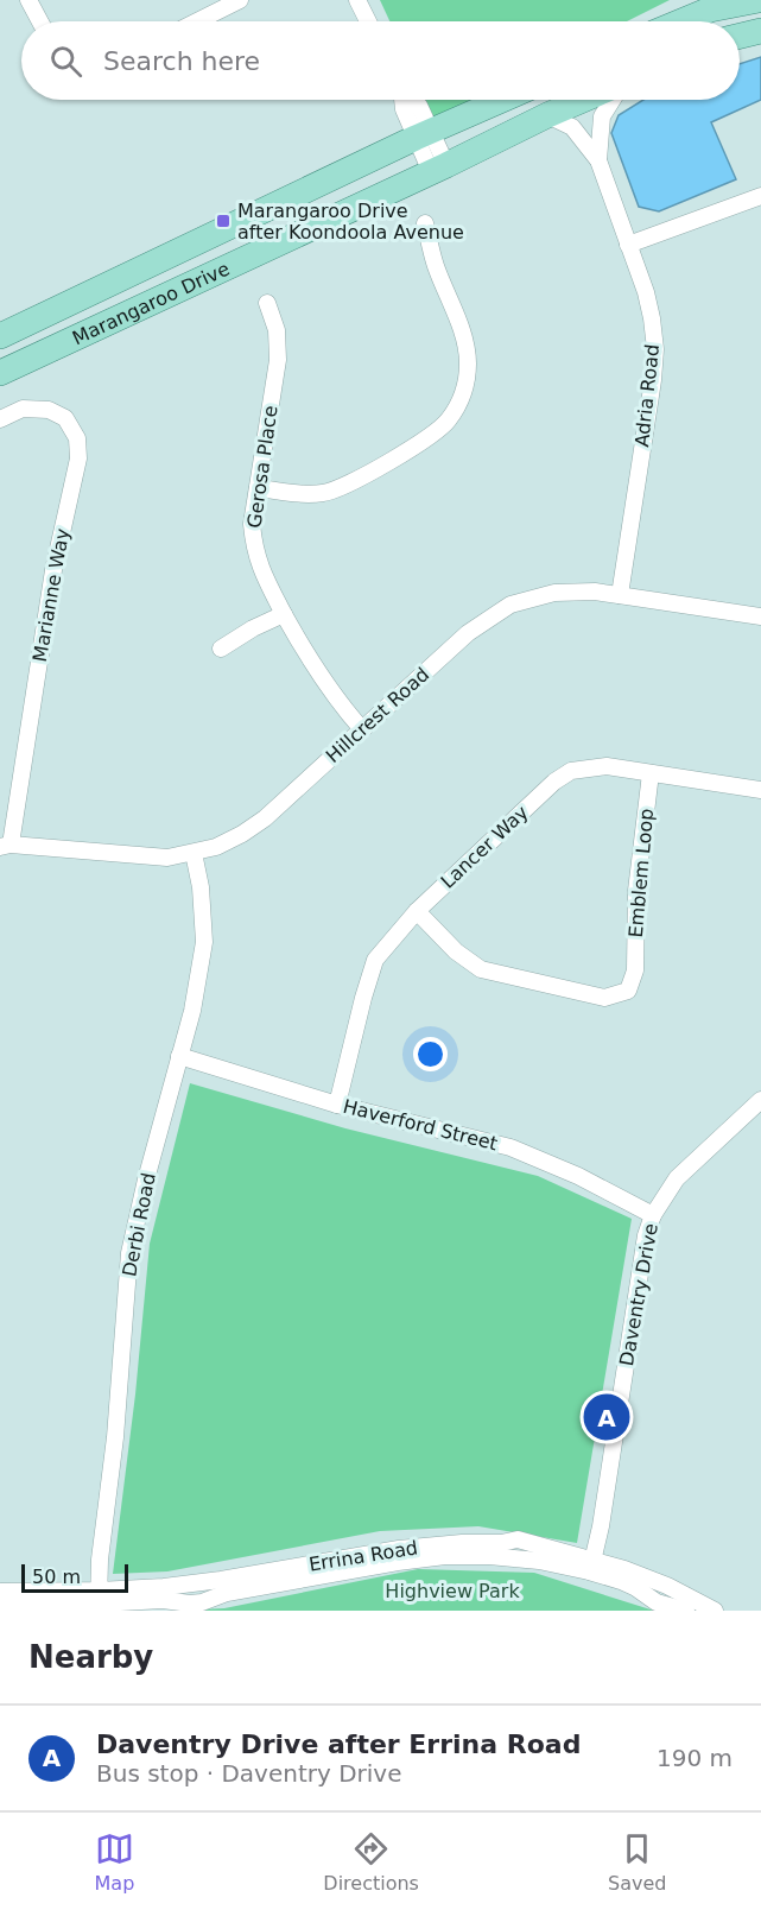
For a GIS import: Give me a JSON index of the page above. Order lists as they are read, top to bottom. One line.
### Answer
{"streets":{"main road":["Marangaroo Drive"],"street":["Adria Road","Gerosa Place","Marianne Way","Hillcrest Road","Lancer Way","Emblem Loop","Haverford Street","Derbi Road","Daventry Drive","Errina Road"]},"crossings":[["Marangaroo Drive","Adria Road"],["Adria Road","Hillcrest Road"],["Gerosa Place","Hillcrest Road"],["Marianne Way","Hillcrest Road"],["Hillcrest Road","Derbi Road"],["Lancer Way","Emblem Loop"],["Lancer Way","Haverford Street"],["Haverford Street","Derbi Road"],["Haverford Street","Daventry Drive"],["Derbi Road","Errina Road"],["Daventry Drive","Errina Road"]],"parks":["Highview Park"],"places":{"transit":["Marangaroo Drive after Koondoola Avenue"]},"scale_bar":"50 m","page":{"search":"Search here","pins":"A","scale":"50 m","heading":"Nearby","list":[{"mark":"A","name":"Daventry Drive after Errina Road","note":"Bus stop · Daventry Drive","value":"190 m"}],"nav":["Map","Directions","Saved"]}}
